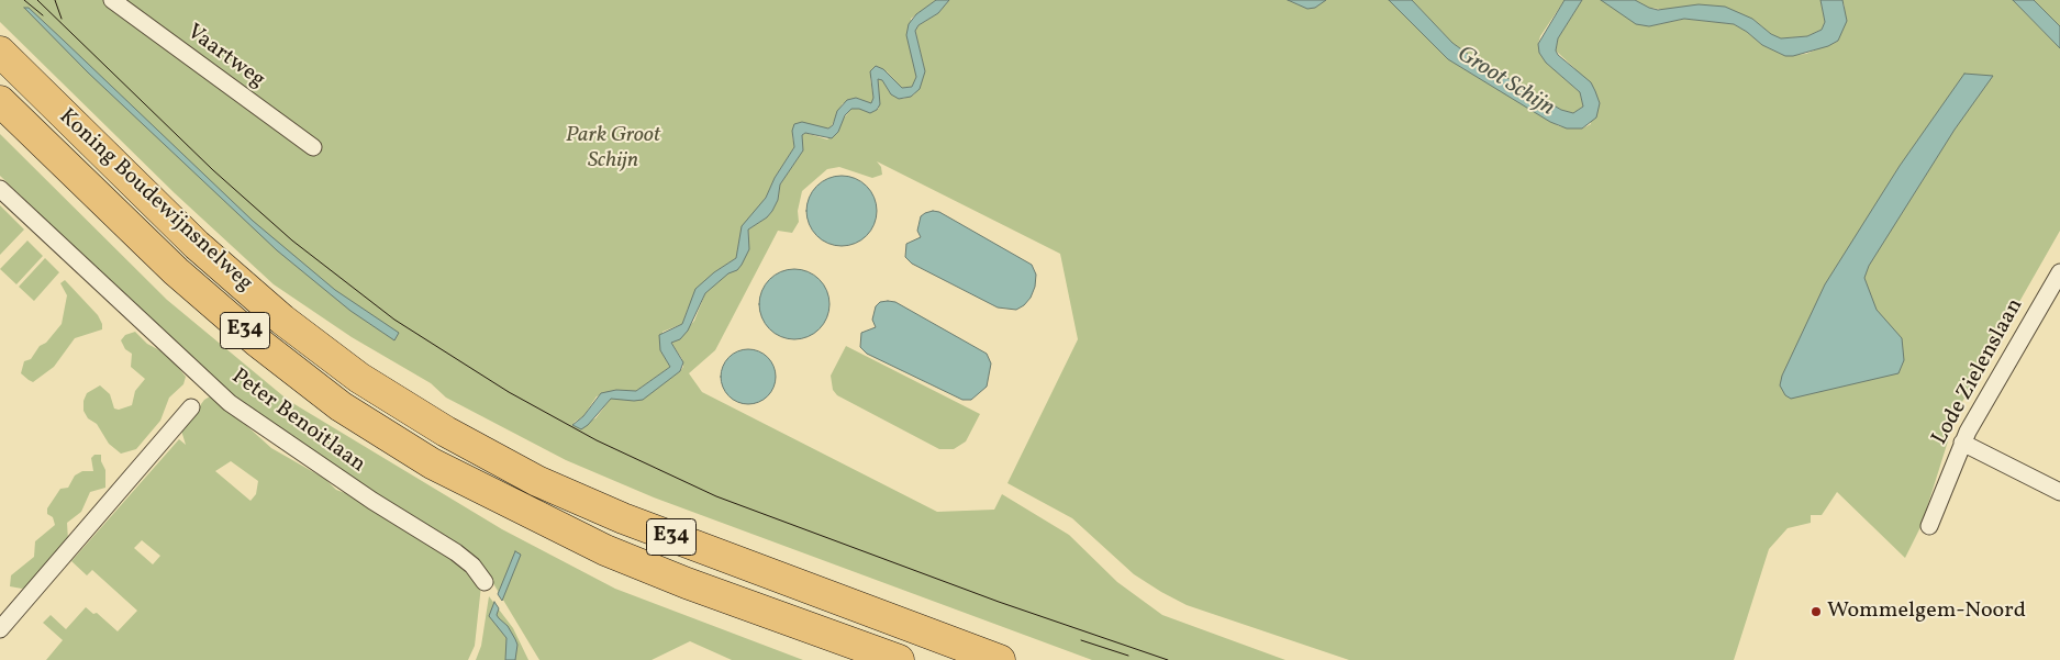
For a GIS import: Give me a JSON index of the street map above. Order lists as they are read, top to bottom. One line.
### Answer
{"streets":{"highway":["Koning Boudewijnsnelweg","E34"],"street":["Vaartweg","Lode Zielenslaan","Peter Benoitlaan"]},"water":["Groot Schijn"],"parks":["Park Groot Schijn"],"places":["Wommelgem-Noord"]}
